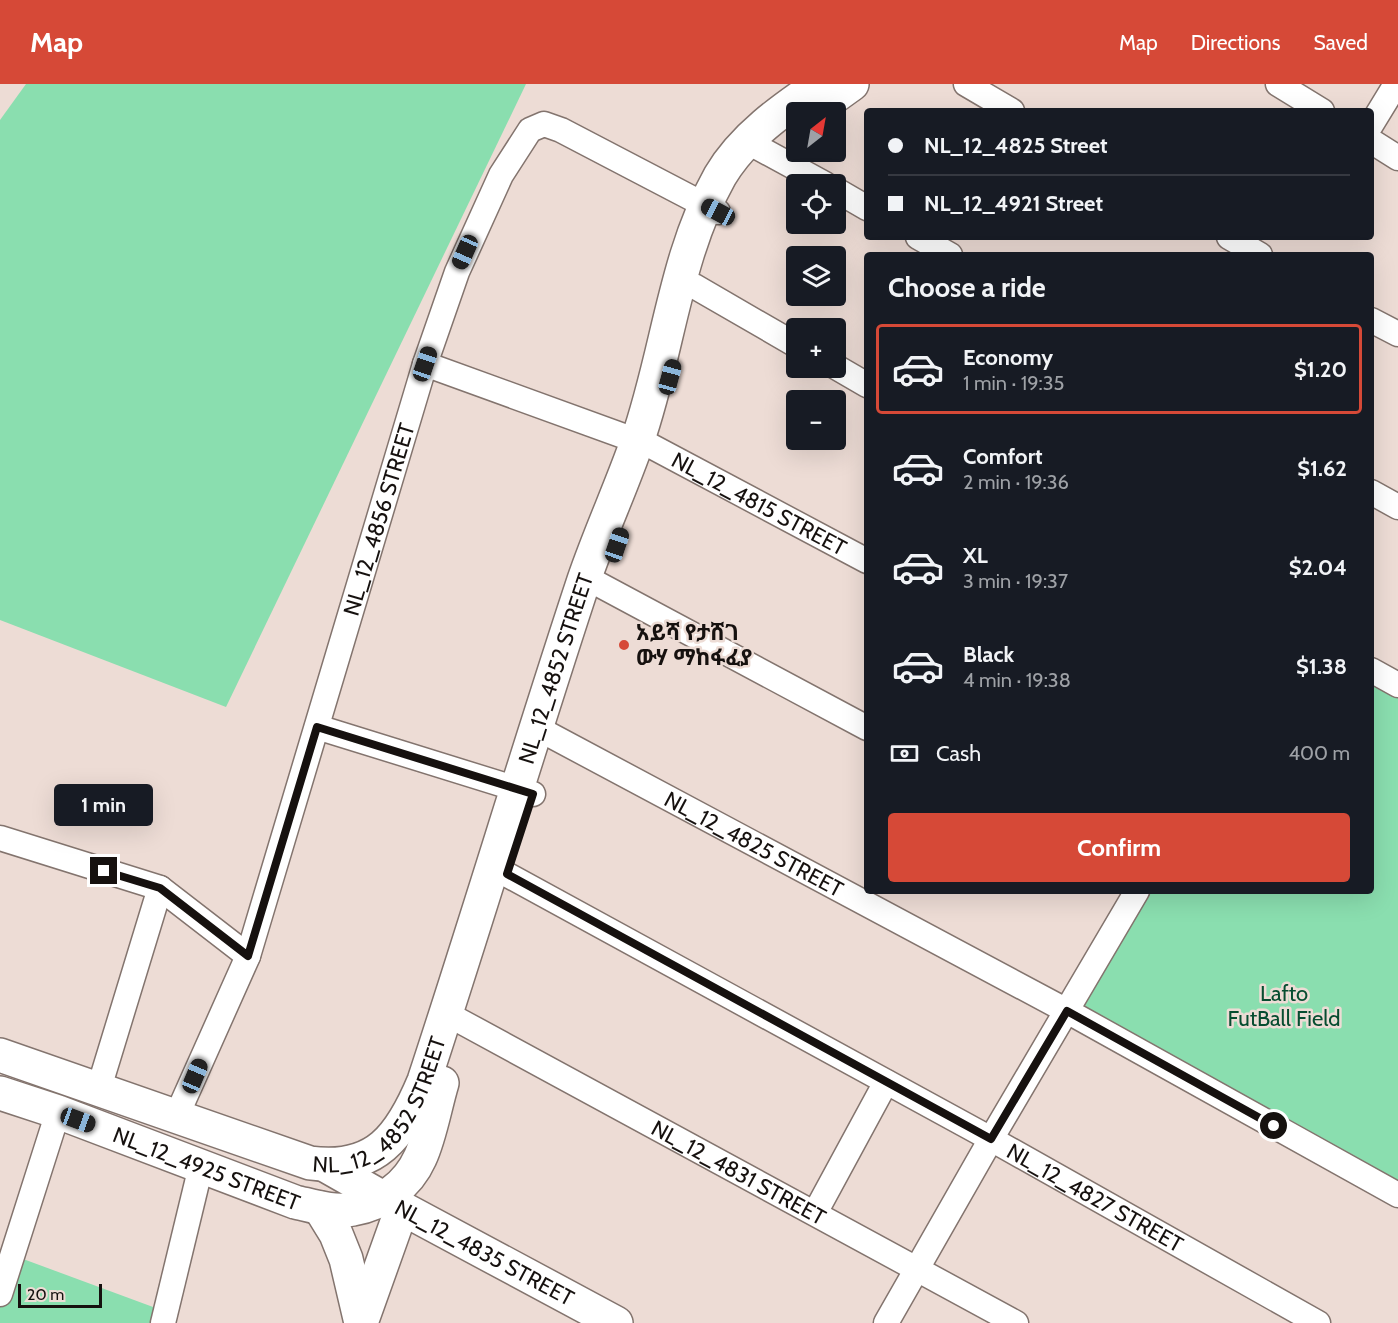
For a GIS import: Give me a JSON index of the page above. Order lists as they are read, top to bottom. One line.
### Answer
{"streets":{"main road":["NL_12_4852 STREET","NL_12_4925 STREET","NL_12_4835 STREET"],"street":["NL_12_4815 STREET","NL_12_4856 STREET","NL_12_4825 STREET","NL_12_4831 STREET","NL_12_4827 STREET"]},"crossings":[["NL_12_4815 STREET","NL_12_4856 STREET"],["NL_12_4815 STREET","NL_12_4852 STREET"],["NL_12_4856 STREET","NL_12_4852 STREET"],["NL_12_4856 STREET","NL_12_4925 STREET"],["NL_12_4852 STREET","NL_12_4825 STREET"],["NL_12_4852 STREET","NL_12_4925 STREET"],["NL_12_4852 STREET","NL_12_4831 STREET"],["NL_12_4852 STREET","NL_12_4827 STREET"],["NL_12_4852 STREET","NL_12_4835 STREET"],["NL_12_4925 STREET","NL_12_4835 STREET"]],"parks":["Lafto FutBall Field"],"places":["አይሻ የታሸገ ውሃ ማከፋፈያ"],"scale_bar":"20 m","north":"top right","page":{"header":"Map","nav":["Map","Directions","Saved"],"map_buttons":["+","−"],"banner":["NL_12_4825 Street","NL_12_4921 Street"],"heading":"Choose a ride","list":[{"name":"Economy","note":"1 min · 19:35","value":"$1.20"},{"name":"Comfort","note":"2 min · 19:36","value":"$1.62"},{"name":"XL","note":"3 min · 19:37","value":"$2.04"},{"name":"Black","note":"4 min · 19:38","value":"$1.38"}],"pay":["Cash","400 m"],"bubble":"1 min","buttons":"Confirm","scale":"20 m"}}
